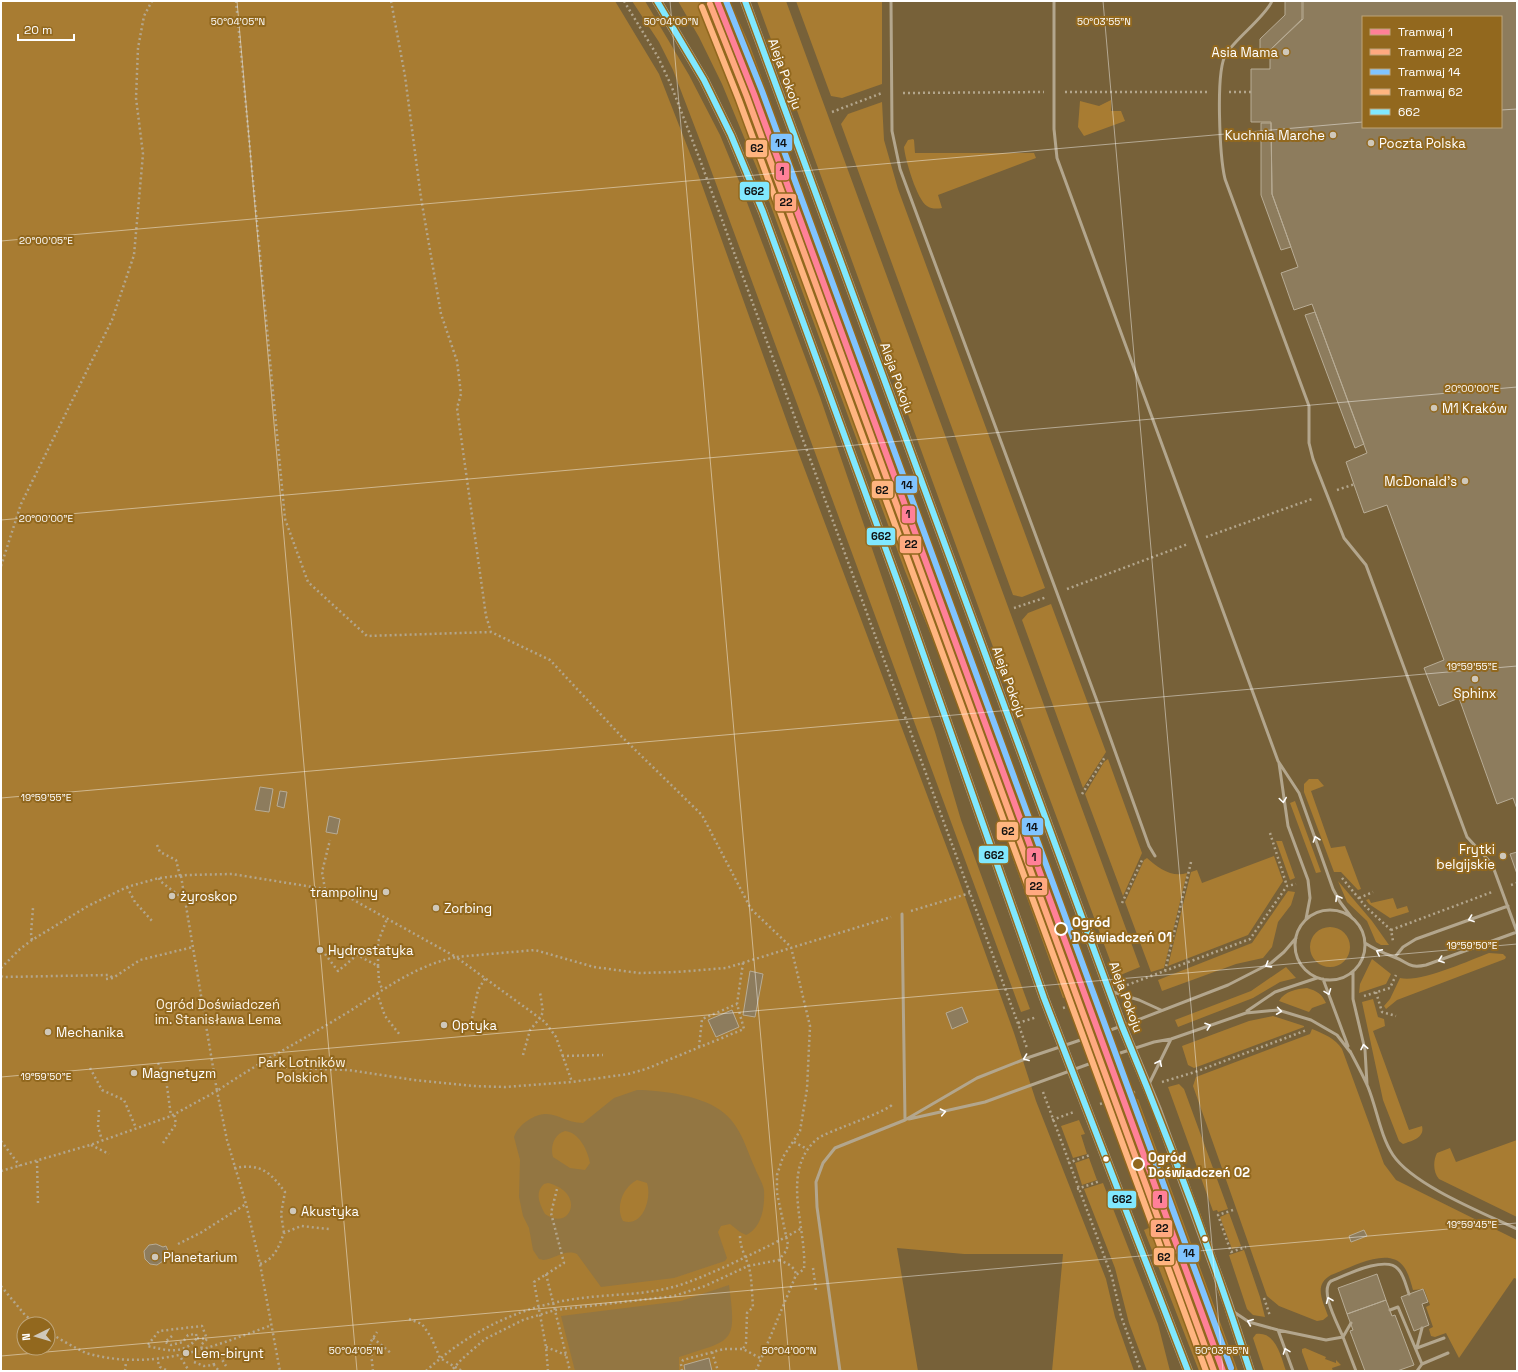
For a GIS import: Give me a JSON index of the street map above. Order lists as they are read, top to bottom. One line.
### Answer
{"streets":{"main road":["Aleja Pokoju"]},"parks":["Ogród Doświadczeń im. Stanisława Lema","Park Lotników Polskich"],"places":["Asia Mama","Kuchnia Marche","Poczta Polska","M1 Kraków","McDonald's","Sphinx","Frytki belgijskie","trampoliny","żyroskop","Zorbing","Ogród Doświadczeń 01","Hydrostatyka","Optyka","Mechanika","Magnetyzm","Ogród Doświadczeń 02","Akustyka","Planetarium","Lem-birynt"],"lines":["tram line 1","tram line 14","transit line 662","tram line 22","tram line 62"],"legend":["Tramwaj 1","Tramwaj 22","Tramwaj 14","Tramwaj 62","662"],"scale_bar":"20 m","north":"left","coordinates":["50°04'05\"N","50°04'00\"N","50°03'55\"N","20°00'05\"E","20°00'00\"E","19°59'55\"E","19°59'50\"E","19°59'45\"E"]}
